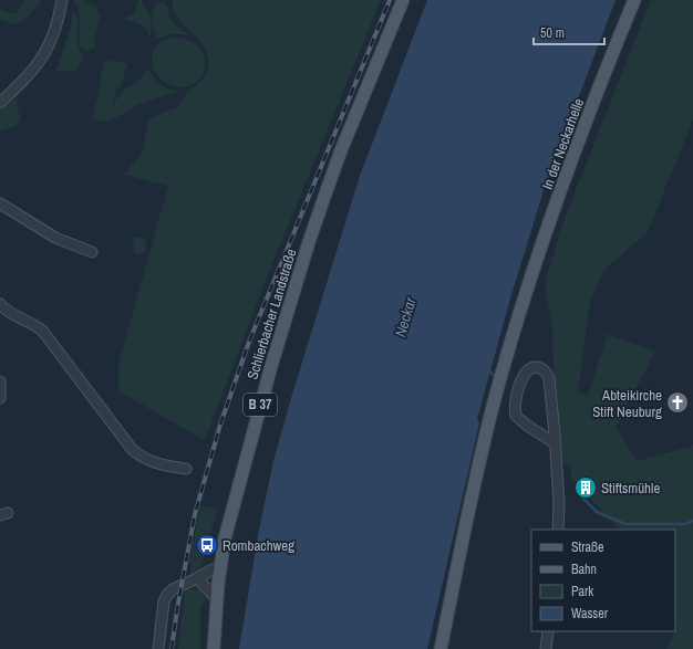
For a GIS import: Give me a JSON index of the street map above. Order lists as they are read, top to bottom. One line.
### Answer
{"streets":{"main road":["In der Neckarhelle","Schlierbacher Landstraße","B 37"]},"water":["Neckar"],"places":{"church":["Abteikirche Stift Neuburg"],"building":["Stiftsmühle"],"bus stop":["Rombachweg"]},"legend":["Straße","Bahn","Park","Wasser"],"scale_bar":"50 m"}
